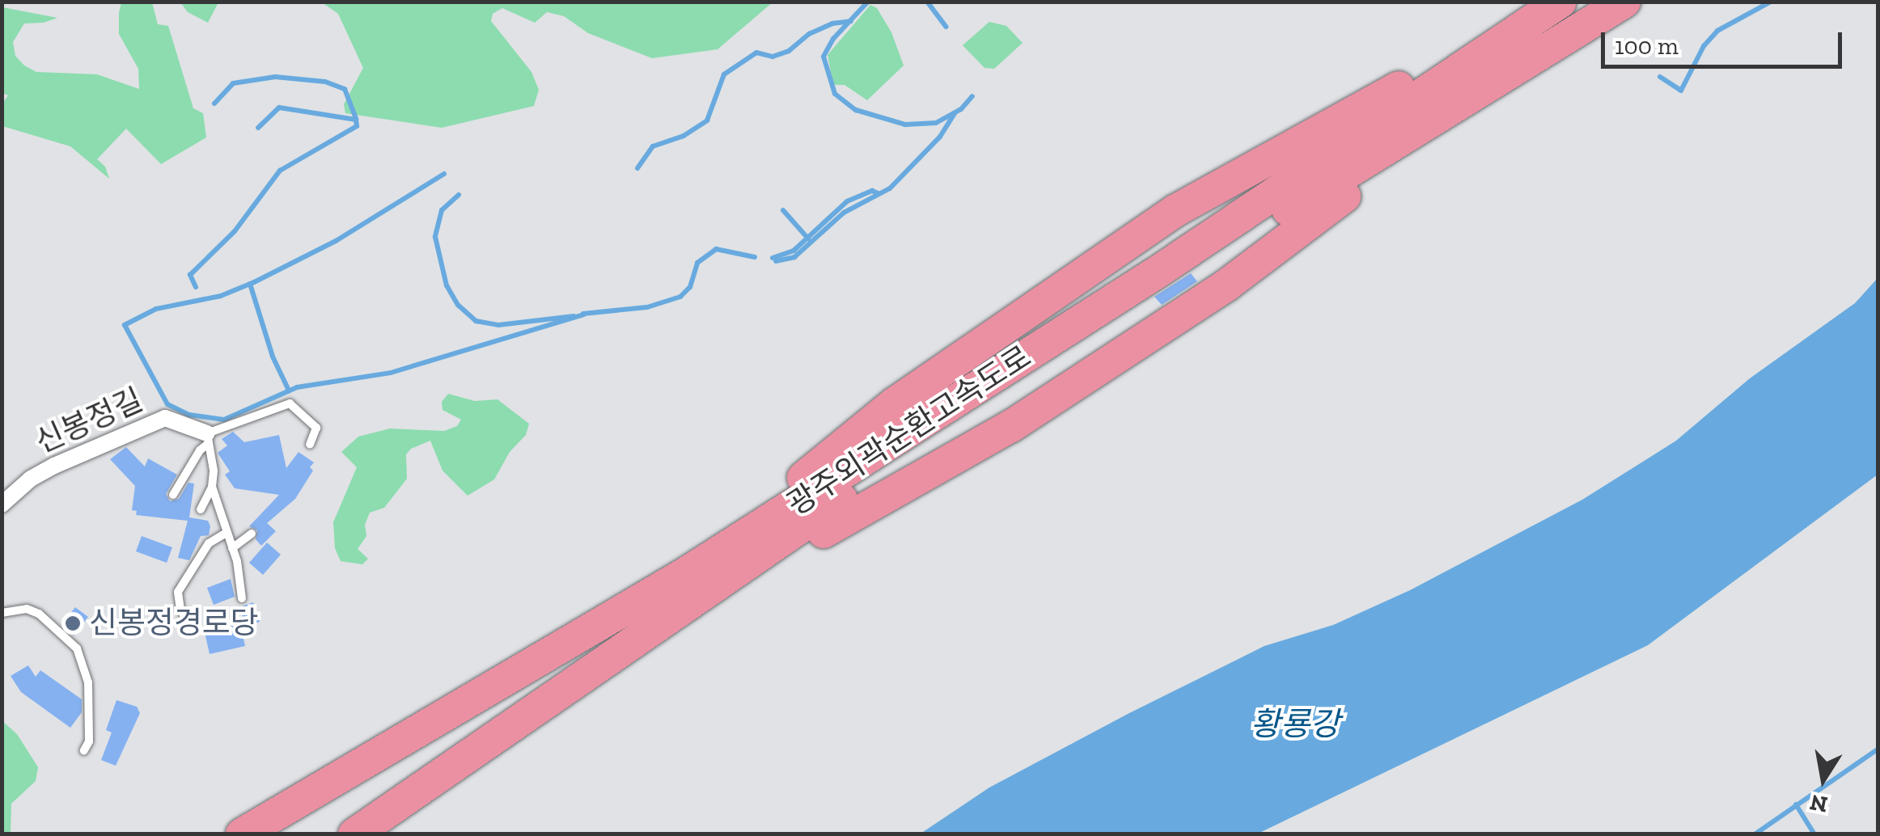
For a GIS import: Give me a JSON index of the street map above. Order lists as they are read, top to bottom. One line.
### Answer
{"streets":{"highway":["광주외곽순환고속도로"],"street":["신봉정길"]},"water":["황룡강"],"places":["신봉정경로당"],"scale_bar":"100 m","north":"bottom"}
